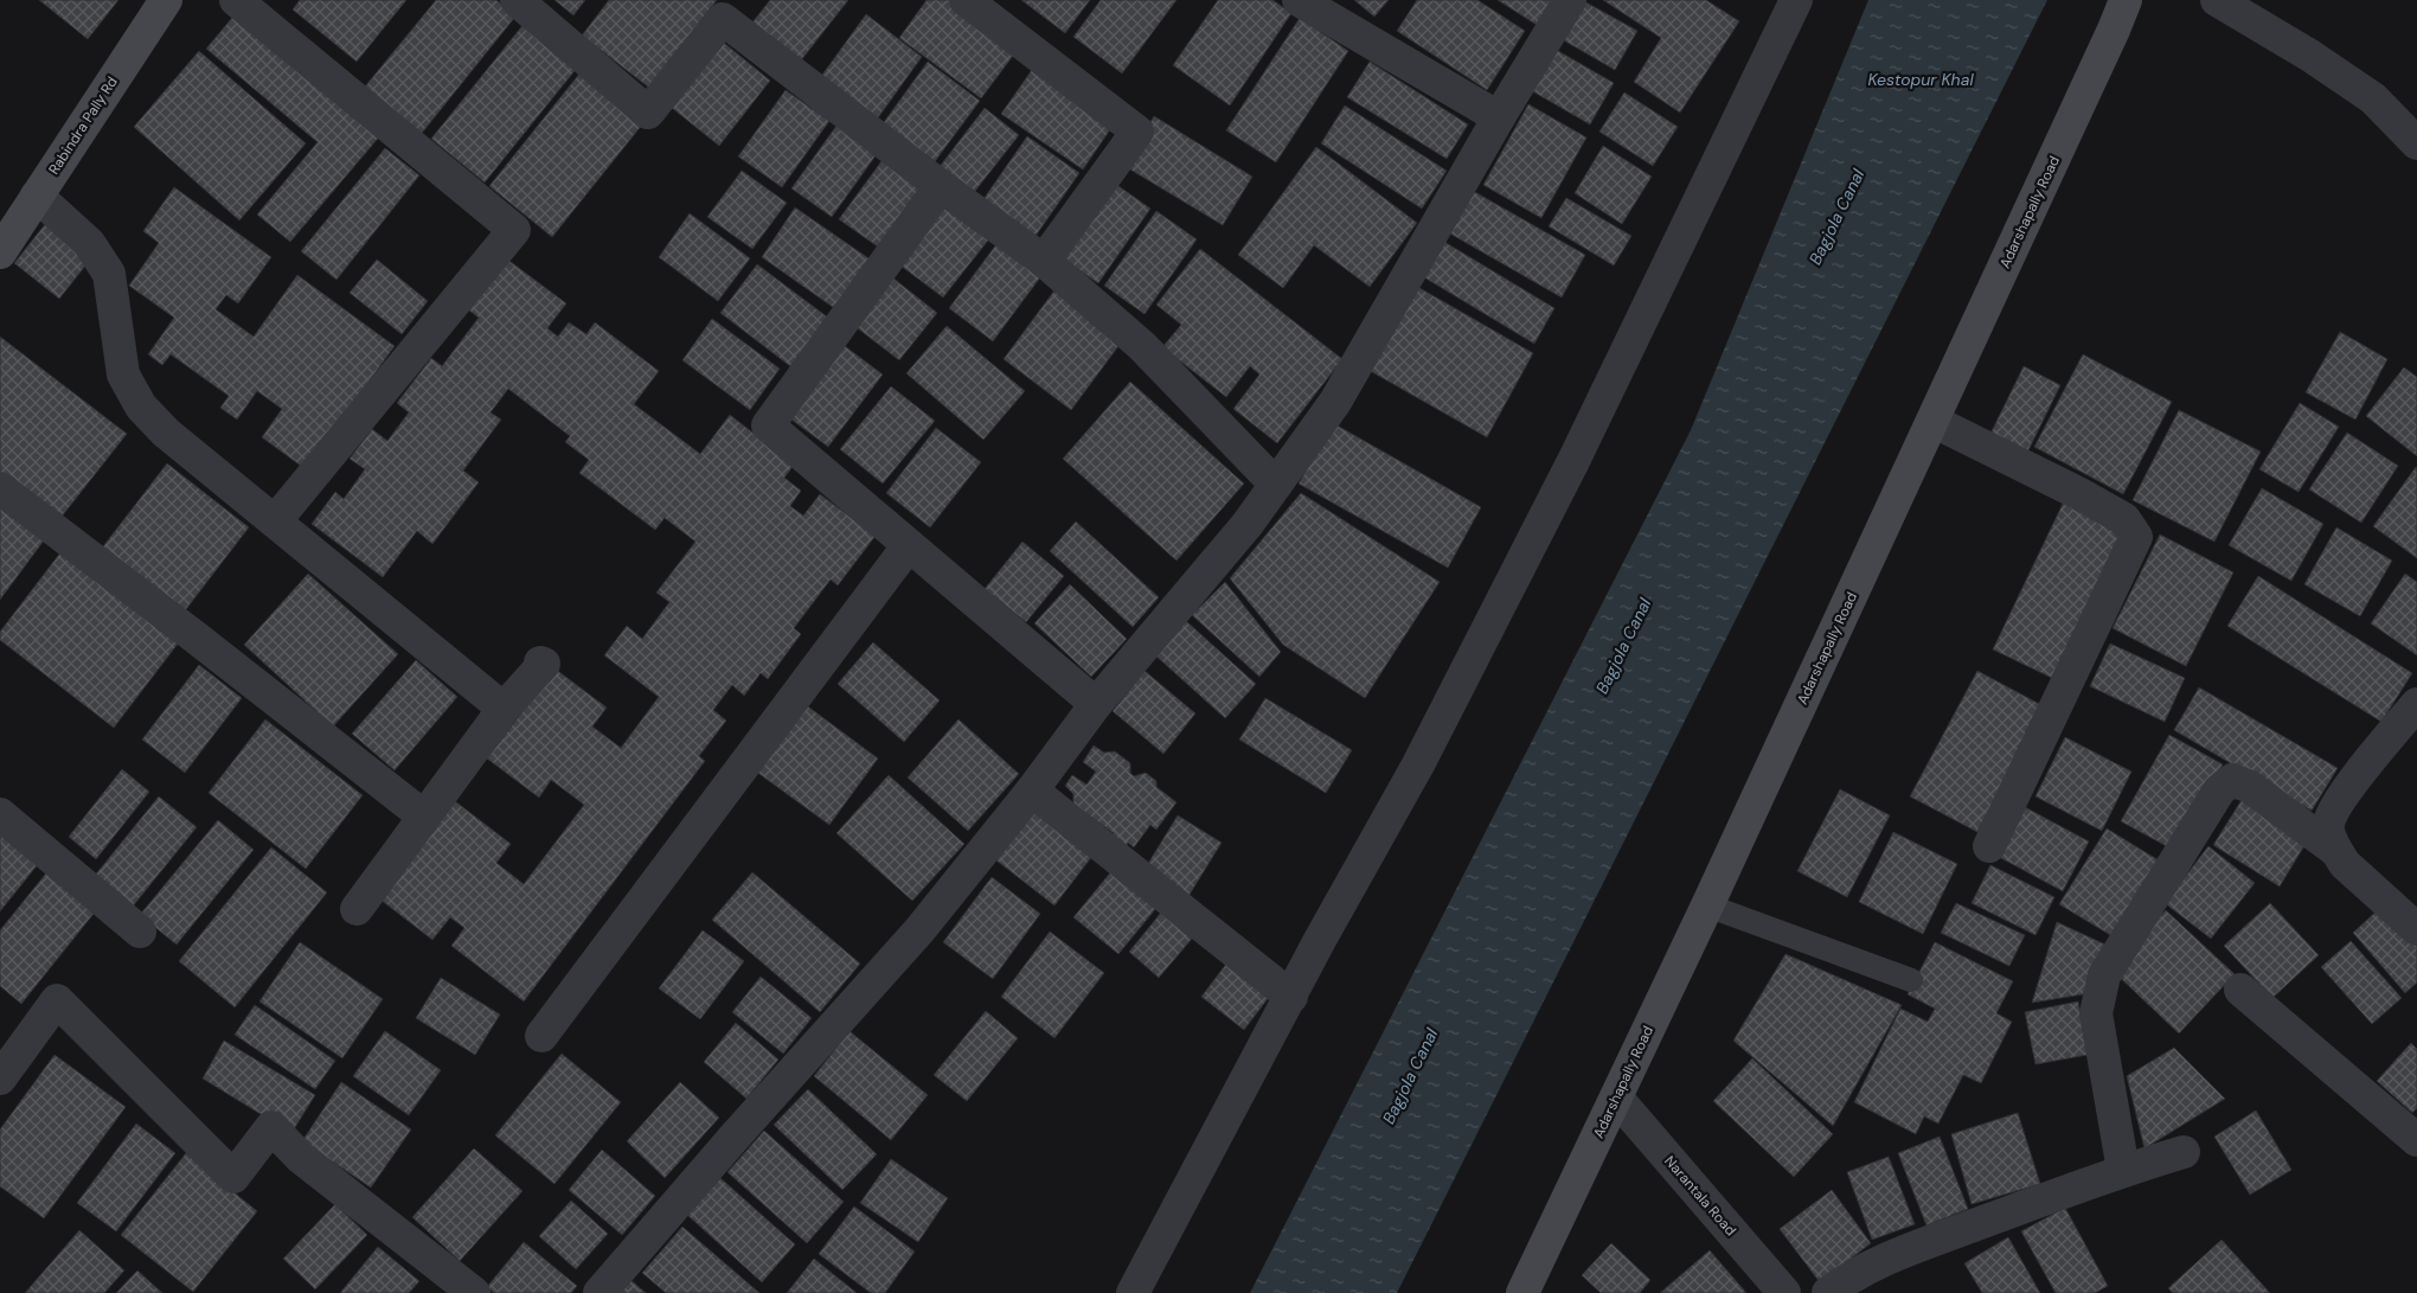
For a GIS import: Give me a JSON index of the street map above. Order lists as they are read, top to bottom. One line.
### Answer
{"streets":{"street":["Rabindra Pally Rd","Adarshapally Road","Narantala Road"]},"crossings":[["Adarshapally Road","Narantala Road"]],"water":["Kestopur Khal","Bagjola Canal"]}
